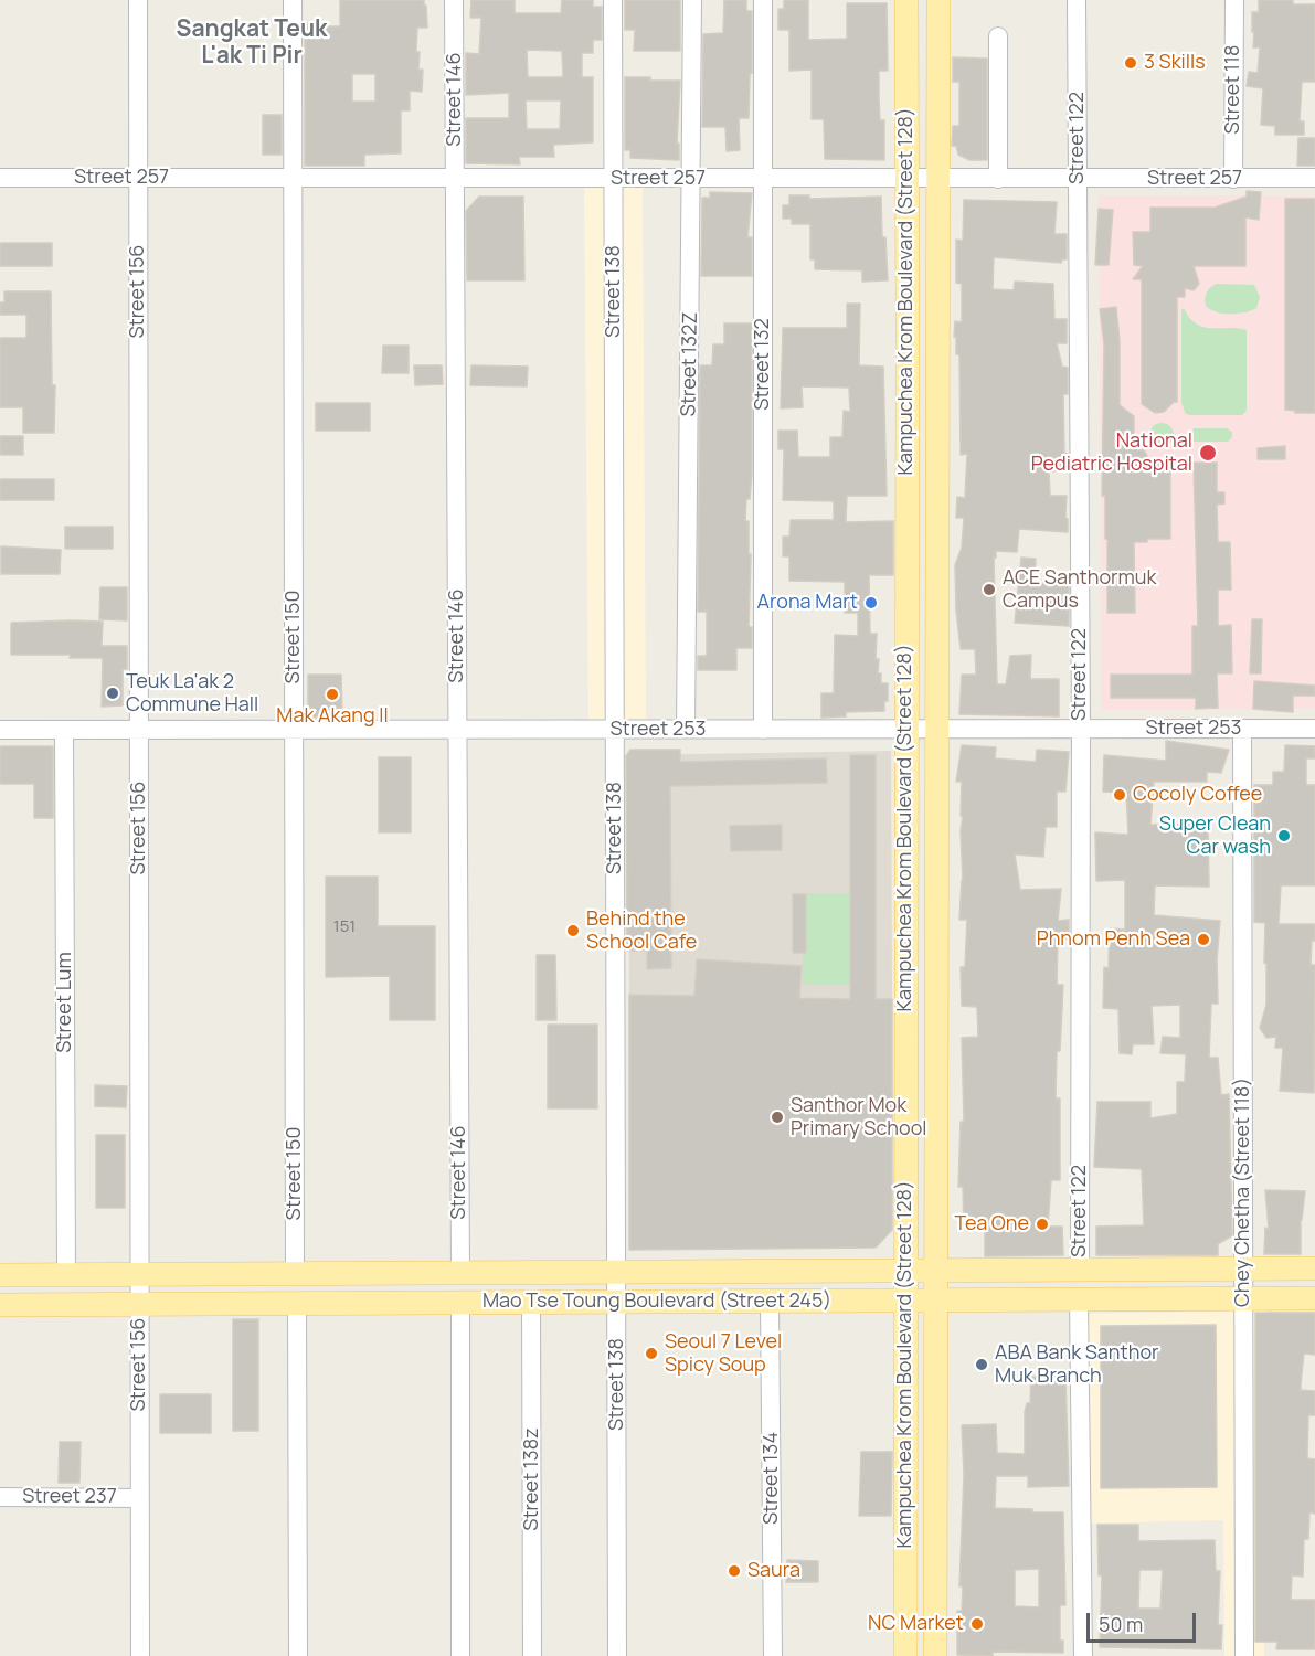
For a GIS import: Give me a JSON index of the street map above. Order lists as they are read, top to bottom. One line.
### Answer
{"streets":{"main road":["Kampuchea Krom Boulevard (Street 128)","Mao Tse Toung Boulevard (Street 245)"],"street":["Street 118","Street 146","Street 122","Street 257","Street 156","Street 138","Street 132Z","Street 132","Street 150","Street 253","Street Lum","Chey Chetha (Street 118)","Street 134","Street 138z","Street 237"]},"crossings":[["Street 118","Street 257"],["Street 146","Street 257"],["Street 146","Street 253"],["Street 146","Mao Tse Toung Boulevard (Street 245)"],["Street 122","Street 257"],["Street 122","Street 253"],["Street 122","Mao Tse Toung Boulevard (Street 245)"],["Street 257","Street 156"],["Street 257","Street 138"],["Street 257","Kampuchea Krom Boulevard (Street 128)"],["Street 257","Street 132Z"],["Street 257","Street 132"],["Street 257","Street 150"],["Street 156","Street 253"],["Street 156","Mao Tse Toung Boulevard (Street 245)"],["Street 156","Street 237"],["Street 138","Street 253"],["Street 138","Mao Tse Toung Boulevard (Street 245)"],["Kampuchea Krom Boulevard (Street 128)","Street 253"],["Kampuchea Krom Boulevard (Street 128)","Mao Tse Toung Boulevard (Street 245)"],["Street 132Z","Street 253"],["Street 132","Street 253"],["Street 150","Street 253"],["Street 150","Mao Tse Toung Boulevard (Street 245)"],["Street 253","Street Lum"],["Street 253","Chey Chetha (Street 118)"],["Street Lum","Mao Tse Toung Boulevard (Street 245)"],["Chey Chetha (Street 118)","Mao Tse Toung Boulevard (Street 245)"],["Mao Tse Toung Boulevard (Street 245)","Street 134"],["Mao Tse Toung Boulevard (Street 245)","Street 138z"]],"districts":["Sangkat Teuk L'ak Ti Pir"],"places":["3 Skills","National Pediatric Hospital","ACE Santhormuk Campus","Arona Mart","Teuk La'ak 2 Commune Hall","Mak Akang II","Cocoly Coffee","Super Clean Car wash","Behind the School Cafe","Phnom Penh Sea","Santhor Mok Primary School","Tea One","Seoul 7 Level Spicy Soup","ABA Bank Santhor Muk Branch","Saura","NC Market"],"house_numbers":["151"],"scale_bar":"50 m"}
